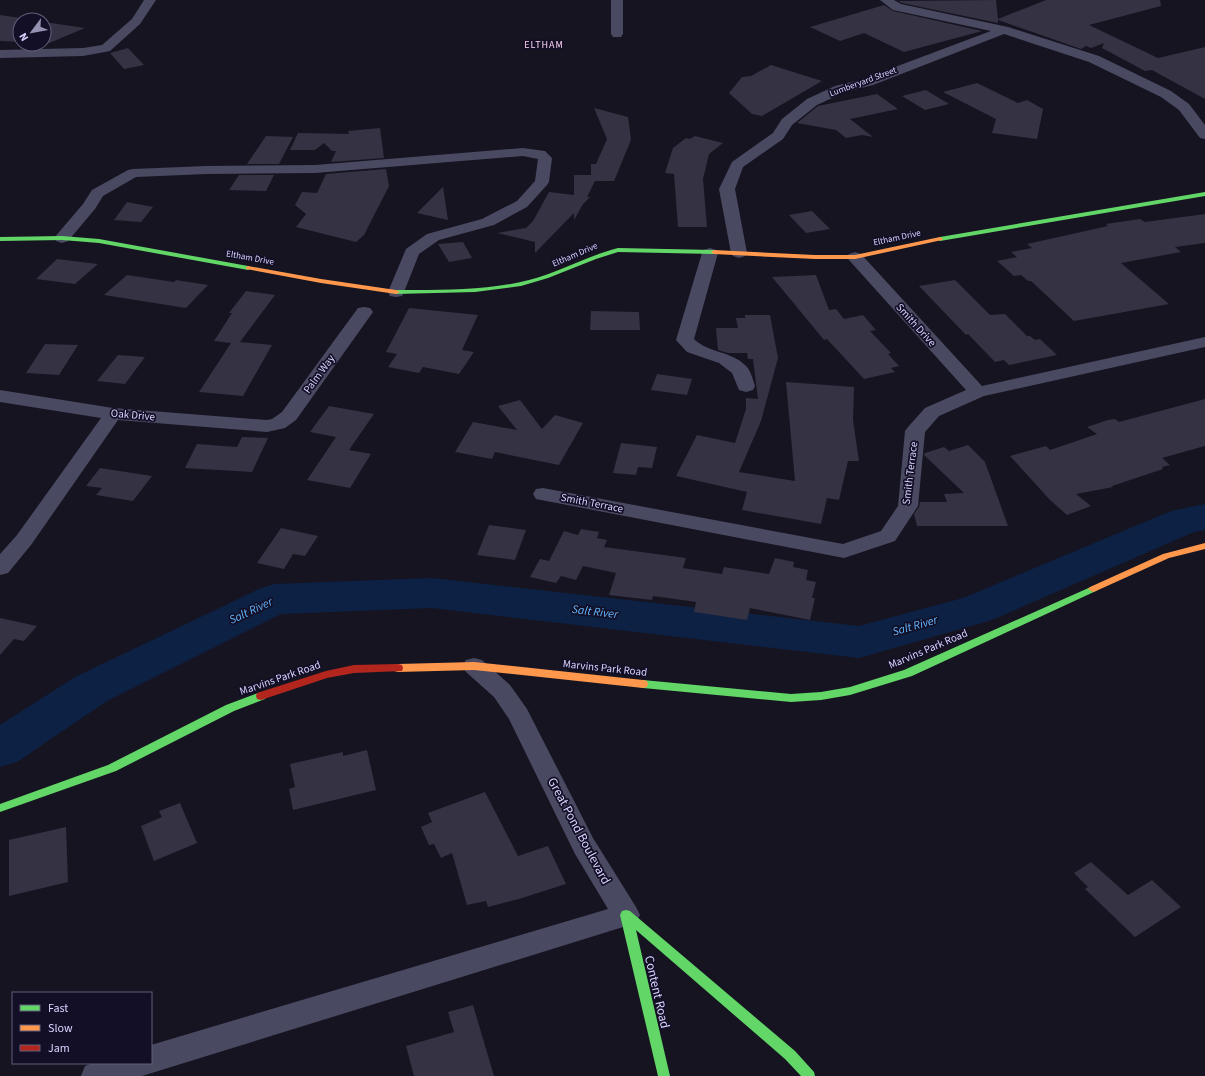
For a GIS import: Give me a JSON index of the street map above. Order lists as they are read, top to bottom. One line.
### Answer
{"streets":{"street":["Lumberyard Street","Eltham Drive","Smith Drive","Palm Way","Oak Drive","Smith Terrace","Marvins Park Road","Great Pond Boulevard","Content Road"]},"crossings":[["Lumberyard Street","Eltham Drive"],["Eltham Drive","Smith Drive"],["Smith Drive","Smith Terrace"],["Palm Way","Oak Drive"],["Marvins Park Road","Great Pond Boulevard"],["Great Pond Boulevard","Content Road"]],"districts":["ELTHAM"],"water":["Salt River"],"legend":["Fast","Slow","Jam"],"north":"bottom left"}
